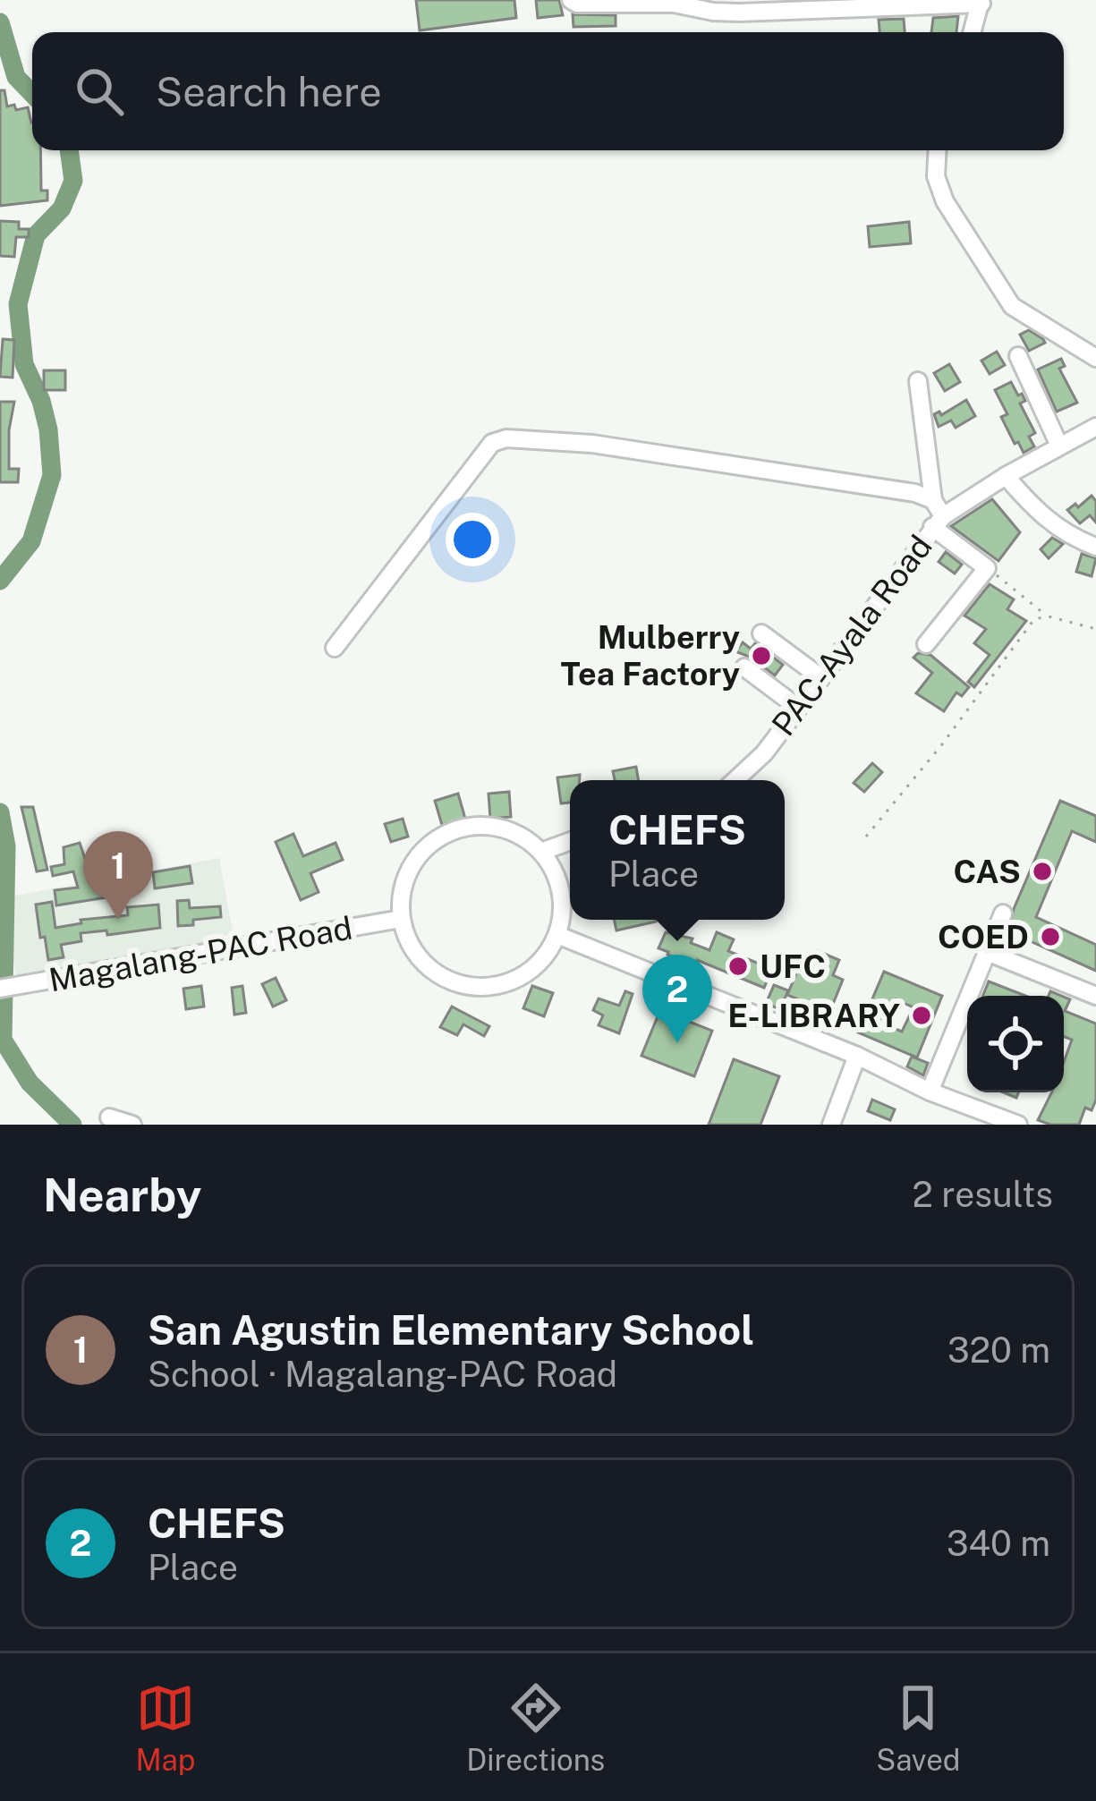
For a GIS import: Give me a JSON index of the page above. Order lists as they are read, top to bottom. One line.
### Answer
{"streets":{"street":["PAC-Ayala Road","Magalang-PAC Road"]},"places":["Mulberry Tea Factory","CAS","COED","UFC","E-LIBRARY"],"page":{"search":"Search here","popup":["CHEFS","Place"],"pins":["1","2"],"heading":["Nearby","2 results"],"list":[{"mark":"1","name":"San Agustin Elementary School","note":"School · Magalang-PAC Road","value":"320 m"},{"mark":"2","name":"CHEFS","note":"Place","value":"340 m"}],"nav":["Map","Directions","Saved"]}}
